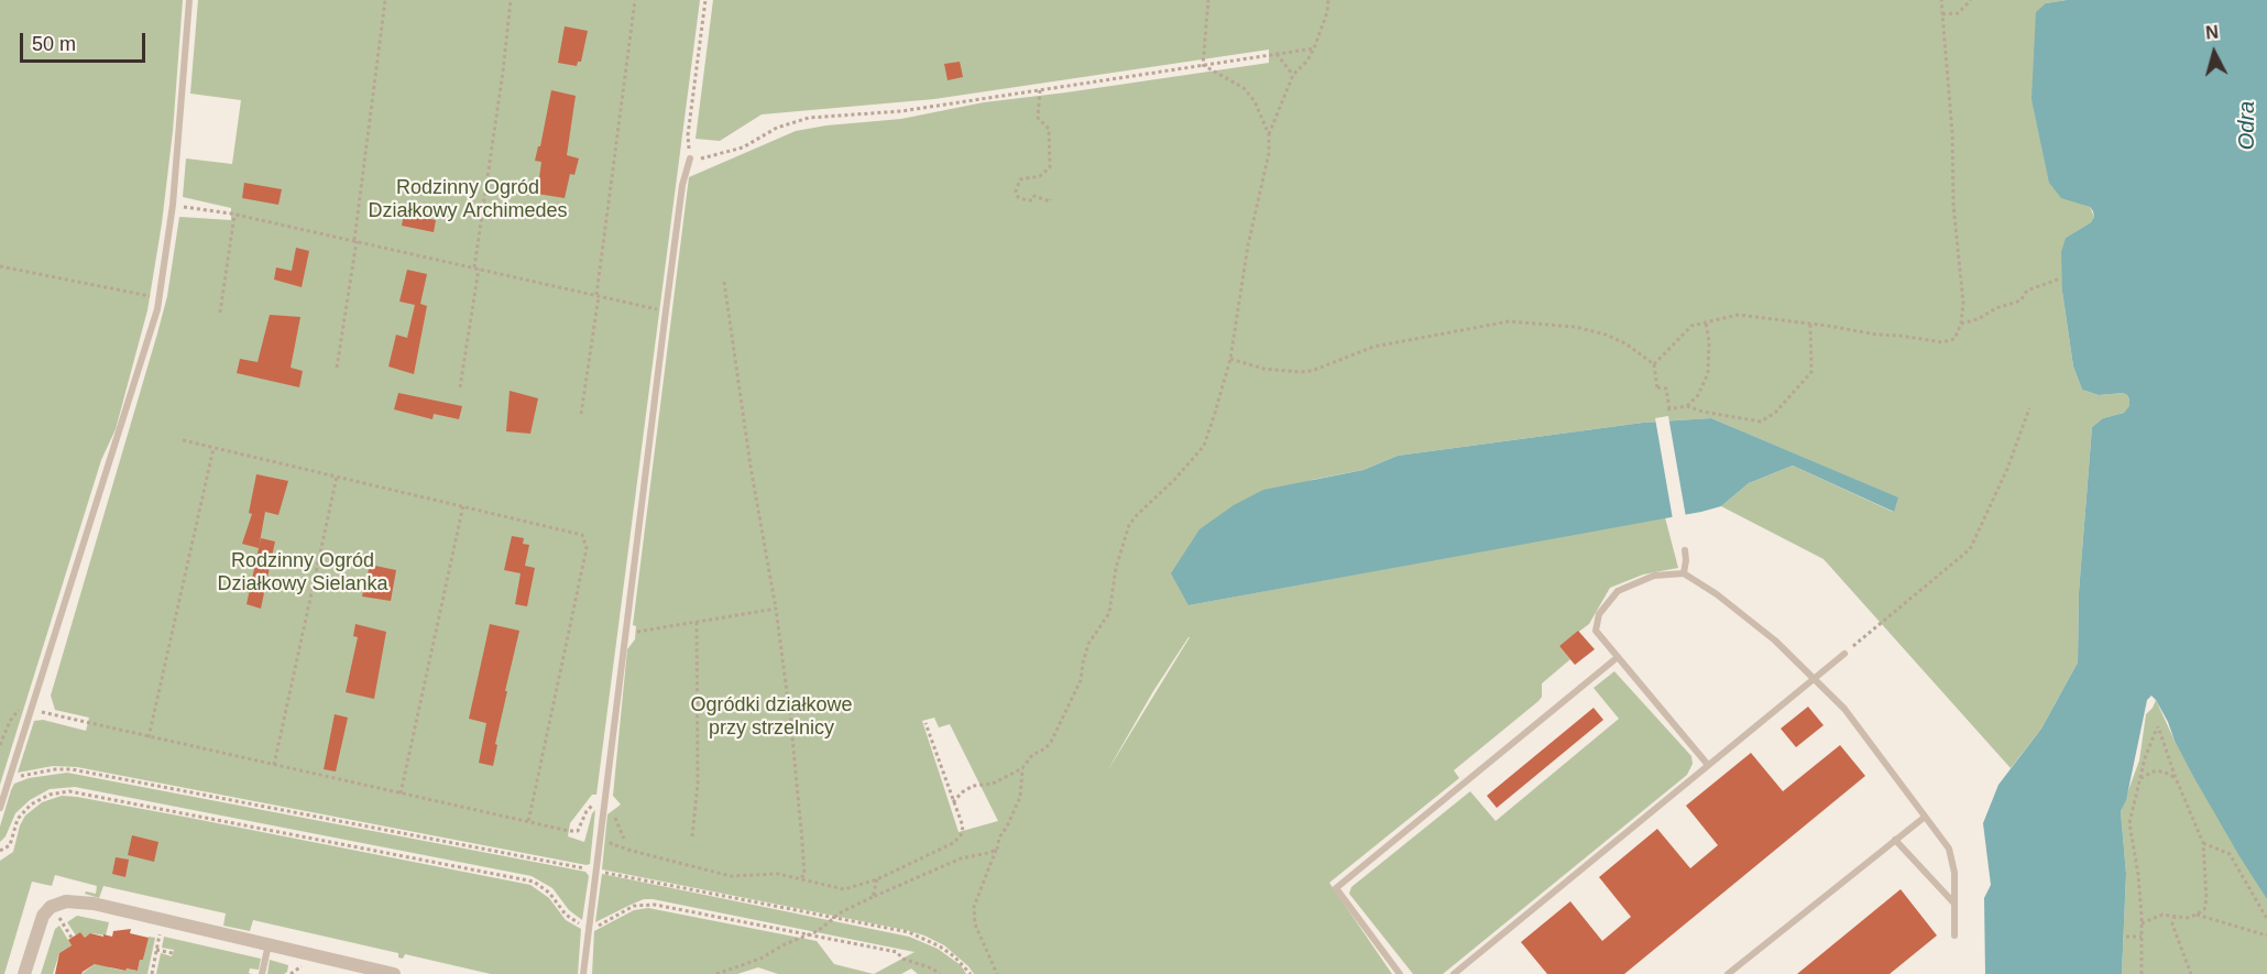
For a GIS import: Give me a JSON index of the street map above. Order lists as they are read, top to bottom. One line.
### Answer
{"water":["Odra"],"parks":["Rodzinny Ogród Działkowy Archimedes","Rodzinny Ogród Działkowy Sielanka","Ogródki działkowe przy strzelnicy"],"scale_bar":"50 m","north":"top"}
